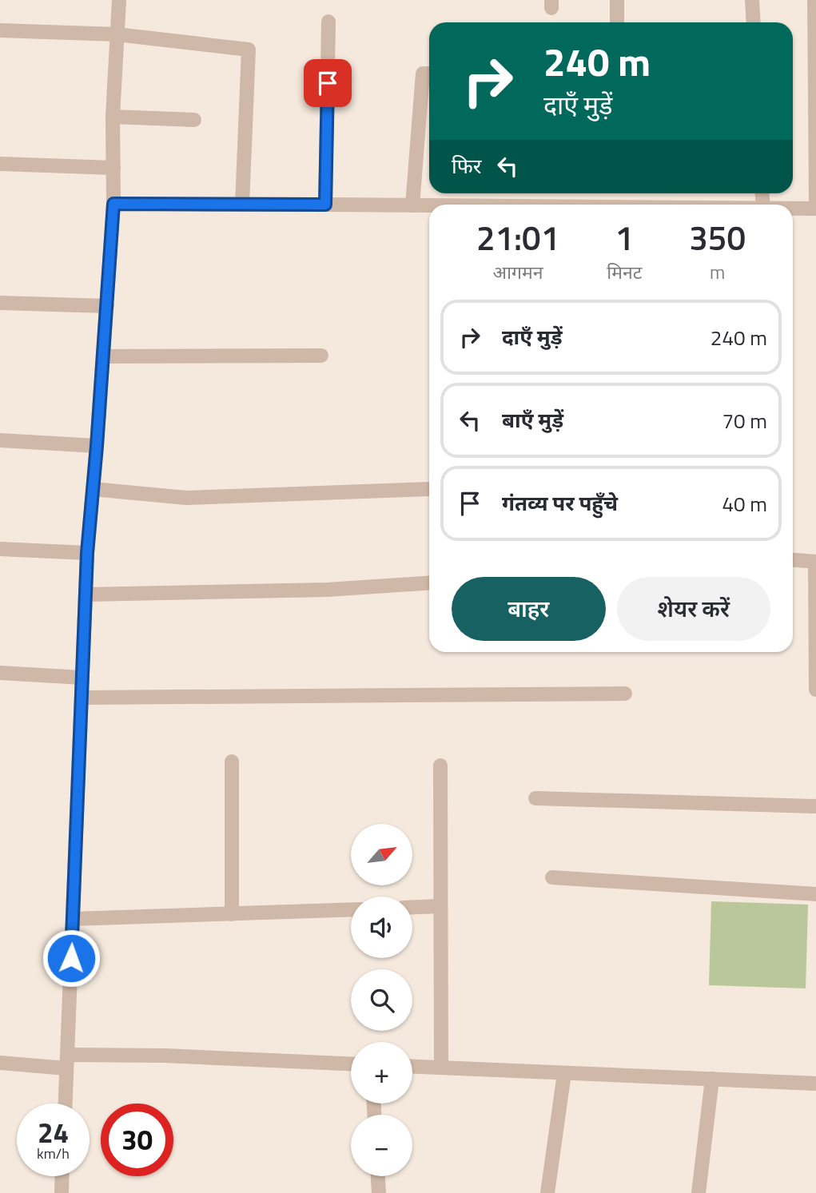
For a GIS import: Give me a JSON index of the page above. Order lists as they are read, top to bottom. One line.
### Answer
{"north":"top right","page":{"turn":["240 m","दाएँ मुड़ें"],"then":"फिर","eta":["21:01","आगमन","1","मिनट","350","m"],"list":[{"name":"दाएँ मुड़ें","value":"240 m"},{"name":"बाएँ मुड़ें","value":"70 m"},{"name":"गंतव्य पर पहुँचे","value":"40 m"}],"buttons":["बाहर","शेयर करें"],"map_buttons":["+","−"],"speed":"24 km/h","limit":"30"}}
